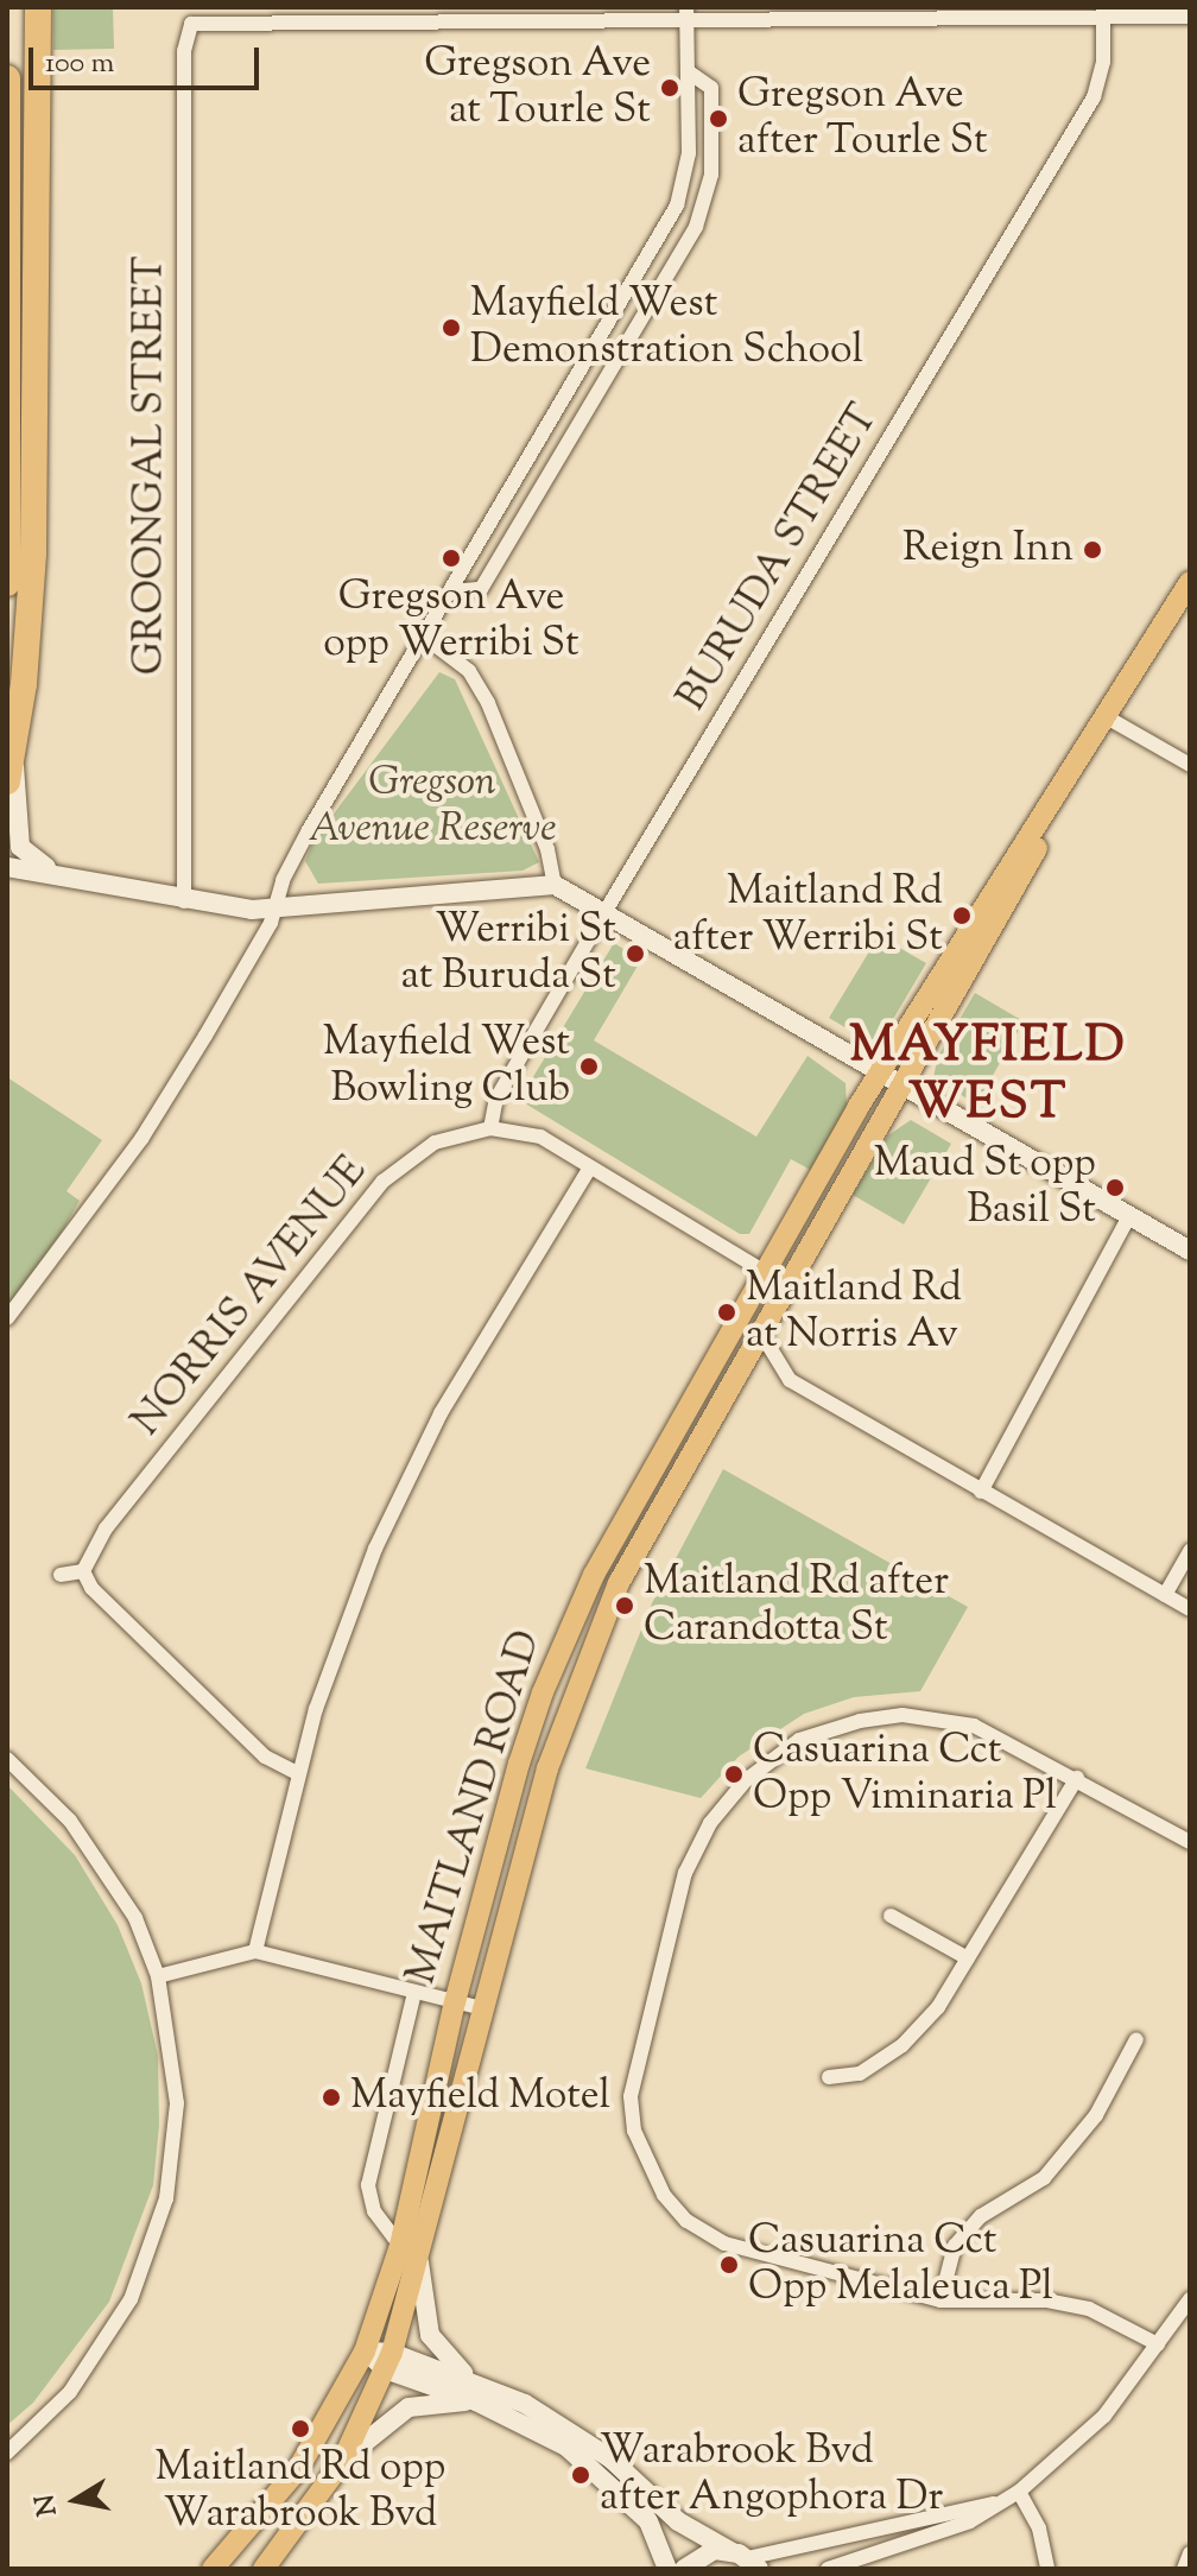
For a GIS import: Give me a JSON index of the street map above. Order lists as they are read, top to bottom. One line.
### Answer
{"streets":{"main road":["MAITLAND ROAD"],"street":["GROONGAL STREET","BURUDA STREET","NORRIS AVENUE"]},"crossings":[["BURUDA STREET","NORRIS AVENUE"],["NORRIS AVENUE","MAITLAND ROAD"]],"districts":["MAYFIELD WEST"],"parks":["Gregson Avenue Reserve"],"places":["Gregson Ave at Tourle St","Gregson Ave after Tourle St","Mayfield West Demonstration School","Reign Inn","Gregson Ave opp Werribi St","Maitland Rd after Werribi St","Werribi St at Buruda St","Mayfield West Bowling Club","Maud St opp Basil St","Maitland Rd at Norris Av","Maitland Rd after Carandotta St","Casuarina Cct Opp Viminaria Pl","Mayfield Motel","Casuarina Cct Opp Melaleuca Pl","Maitland Rd opp Warabrook Bvd","Warabrook Bvd after Angophora Dr"],"scale_bar":"100 m","north":"left"}
